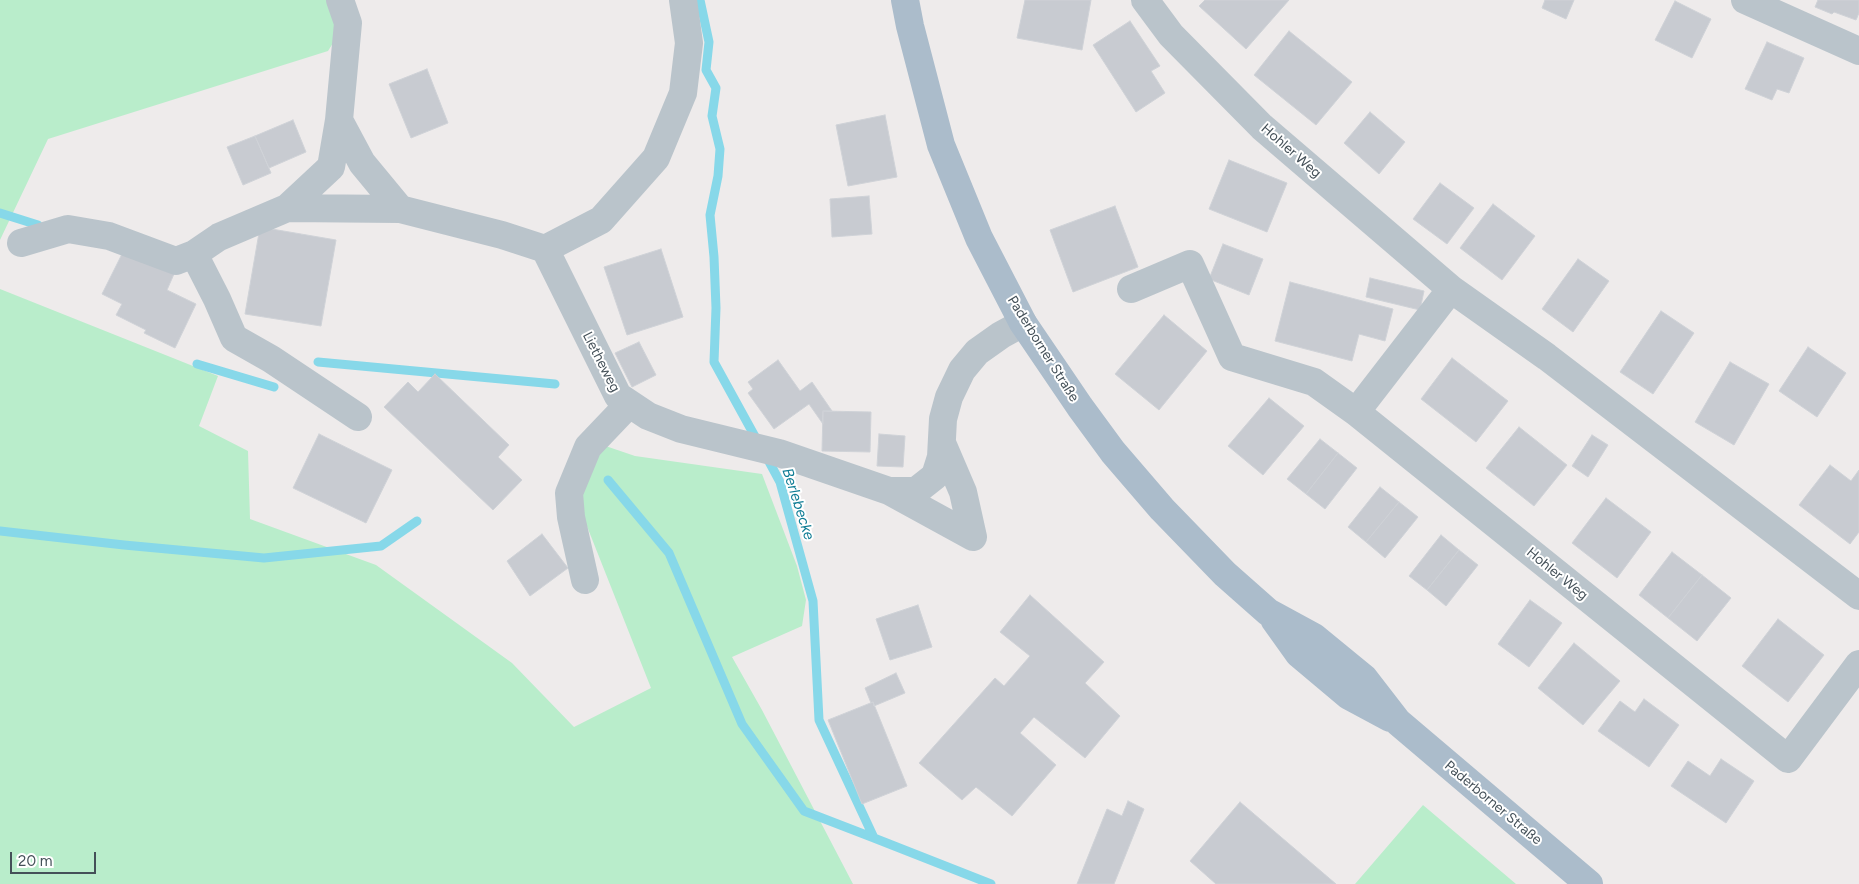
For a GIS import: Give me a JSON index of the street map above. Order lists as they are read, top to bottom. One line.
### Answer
{"streets":{"main road":["Paderborner Straße"],"street":["Hohler Weg","Lietheweg"]},"crossings":[["Paderborner Straße","Lietheweg"]],"water":["Berlebecke"],"scale_bar":"20 m"}
